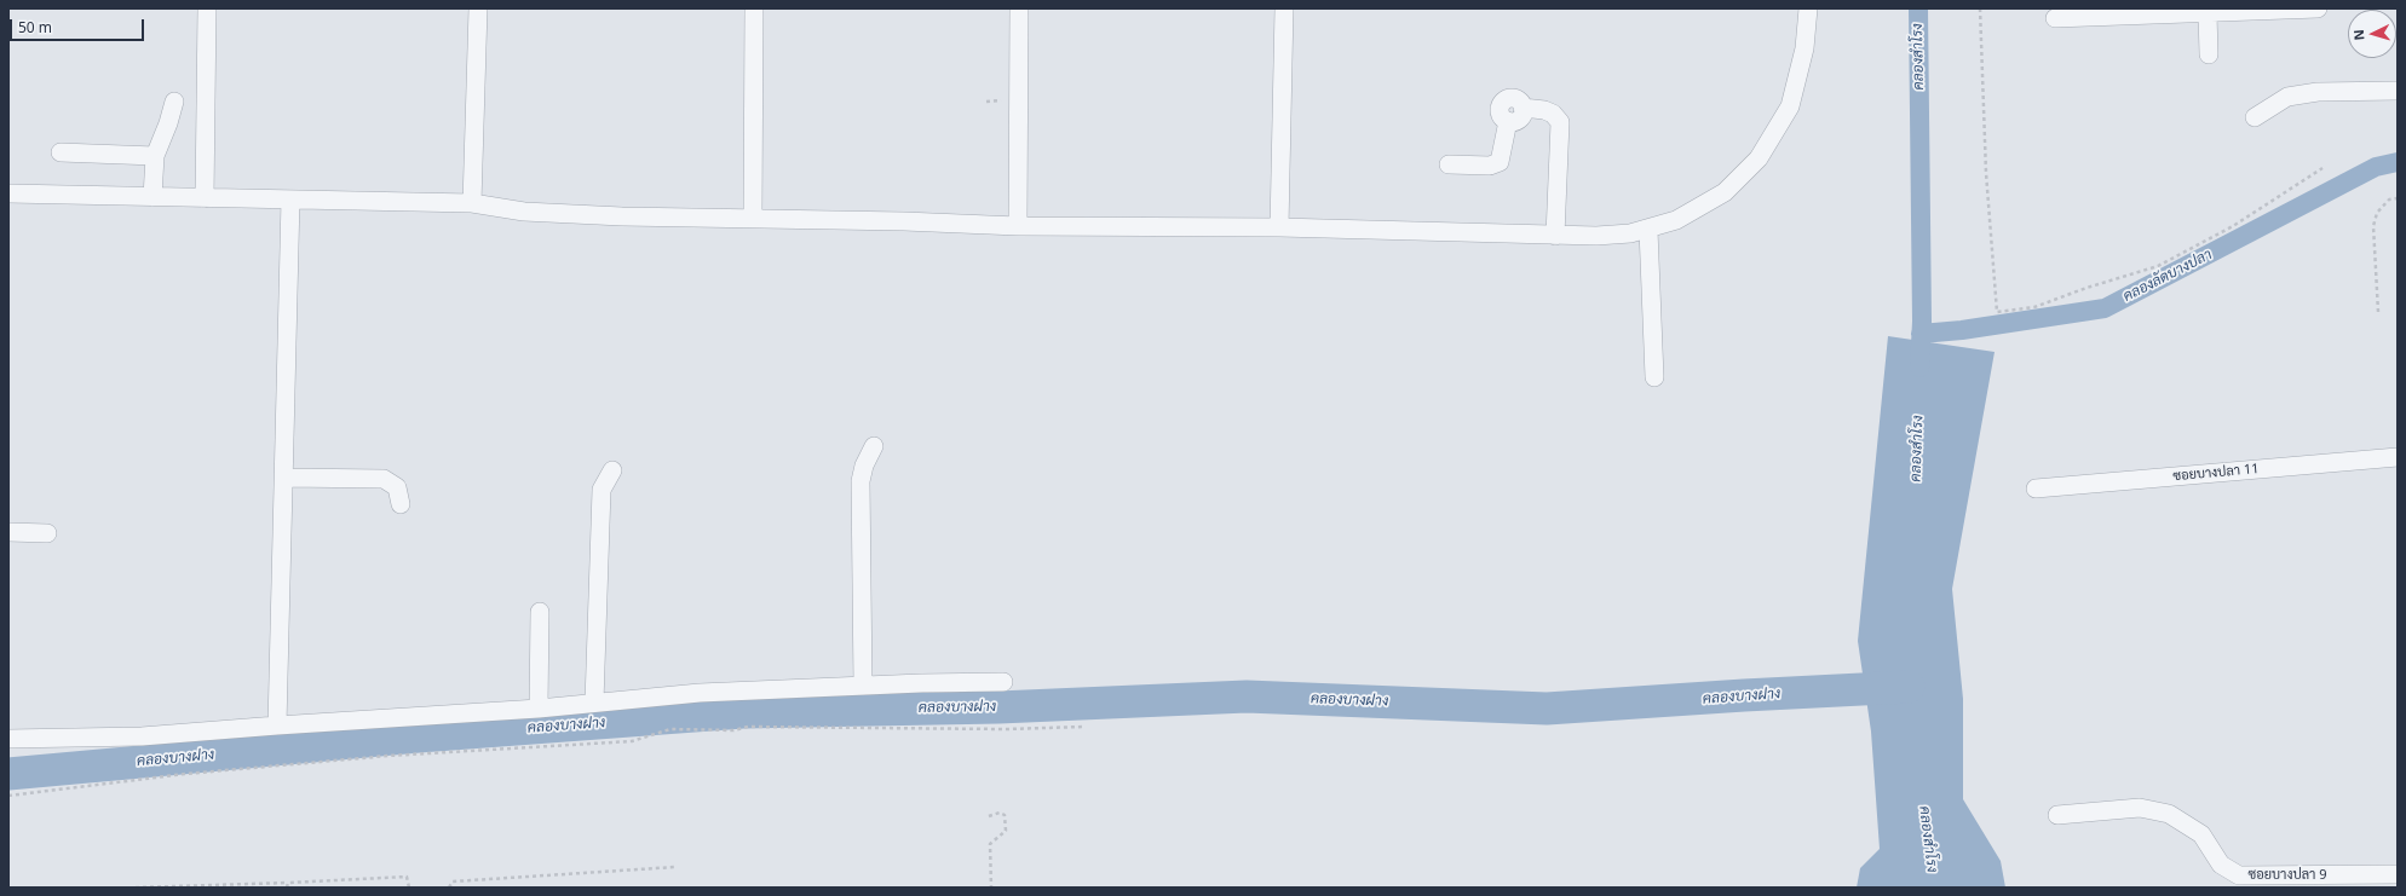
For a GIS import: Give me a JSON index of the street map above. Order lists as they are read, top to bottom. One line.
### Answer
{"streets":{"street":["ซอยบางปลา 11","ซอยบางปลา 9"]},"water":["คลองสำโรง","คลองลัดบางปลา","คลองบางฝาง"],"scale_bar":"50 m","north":"left"}
